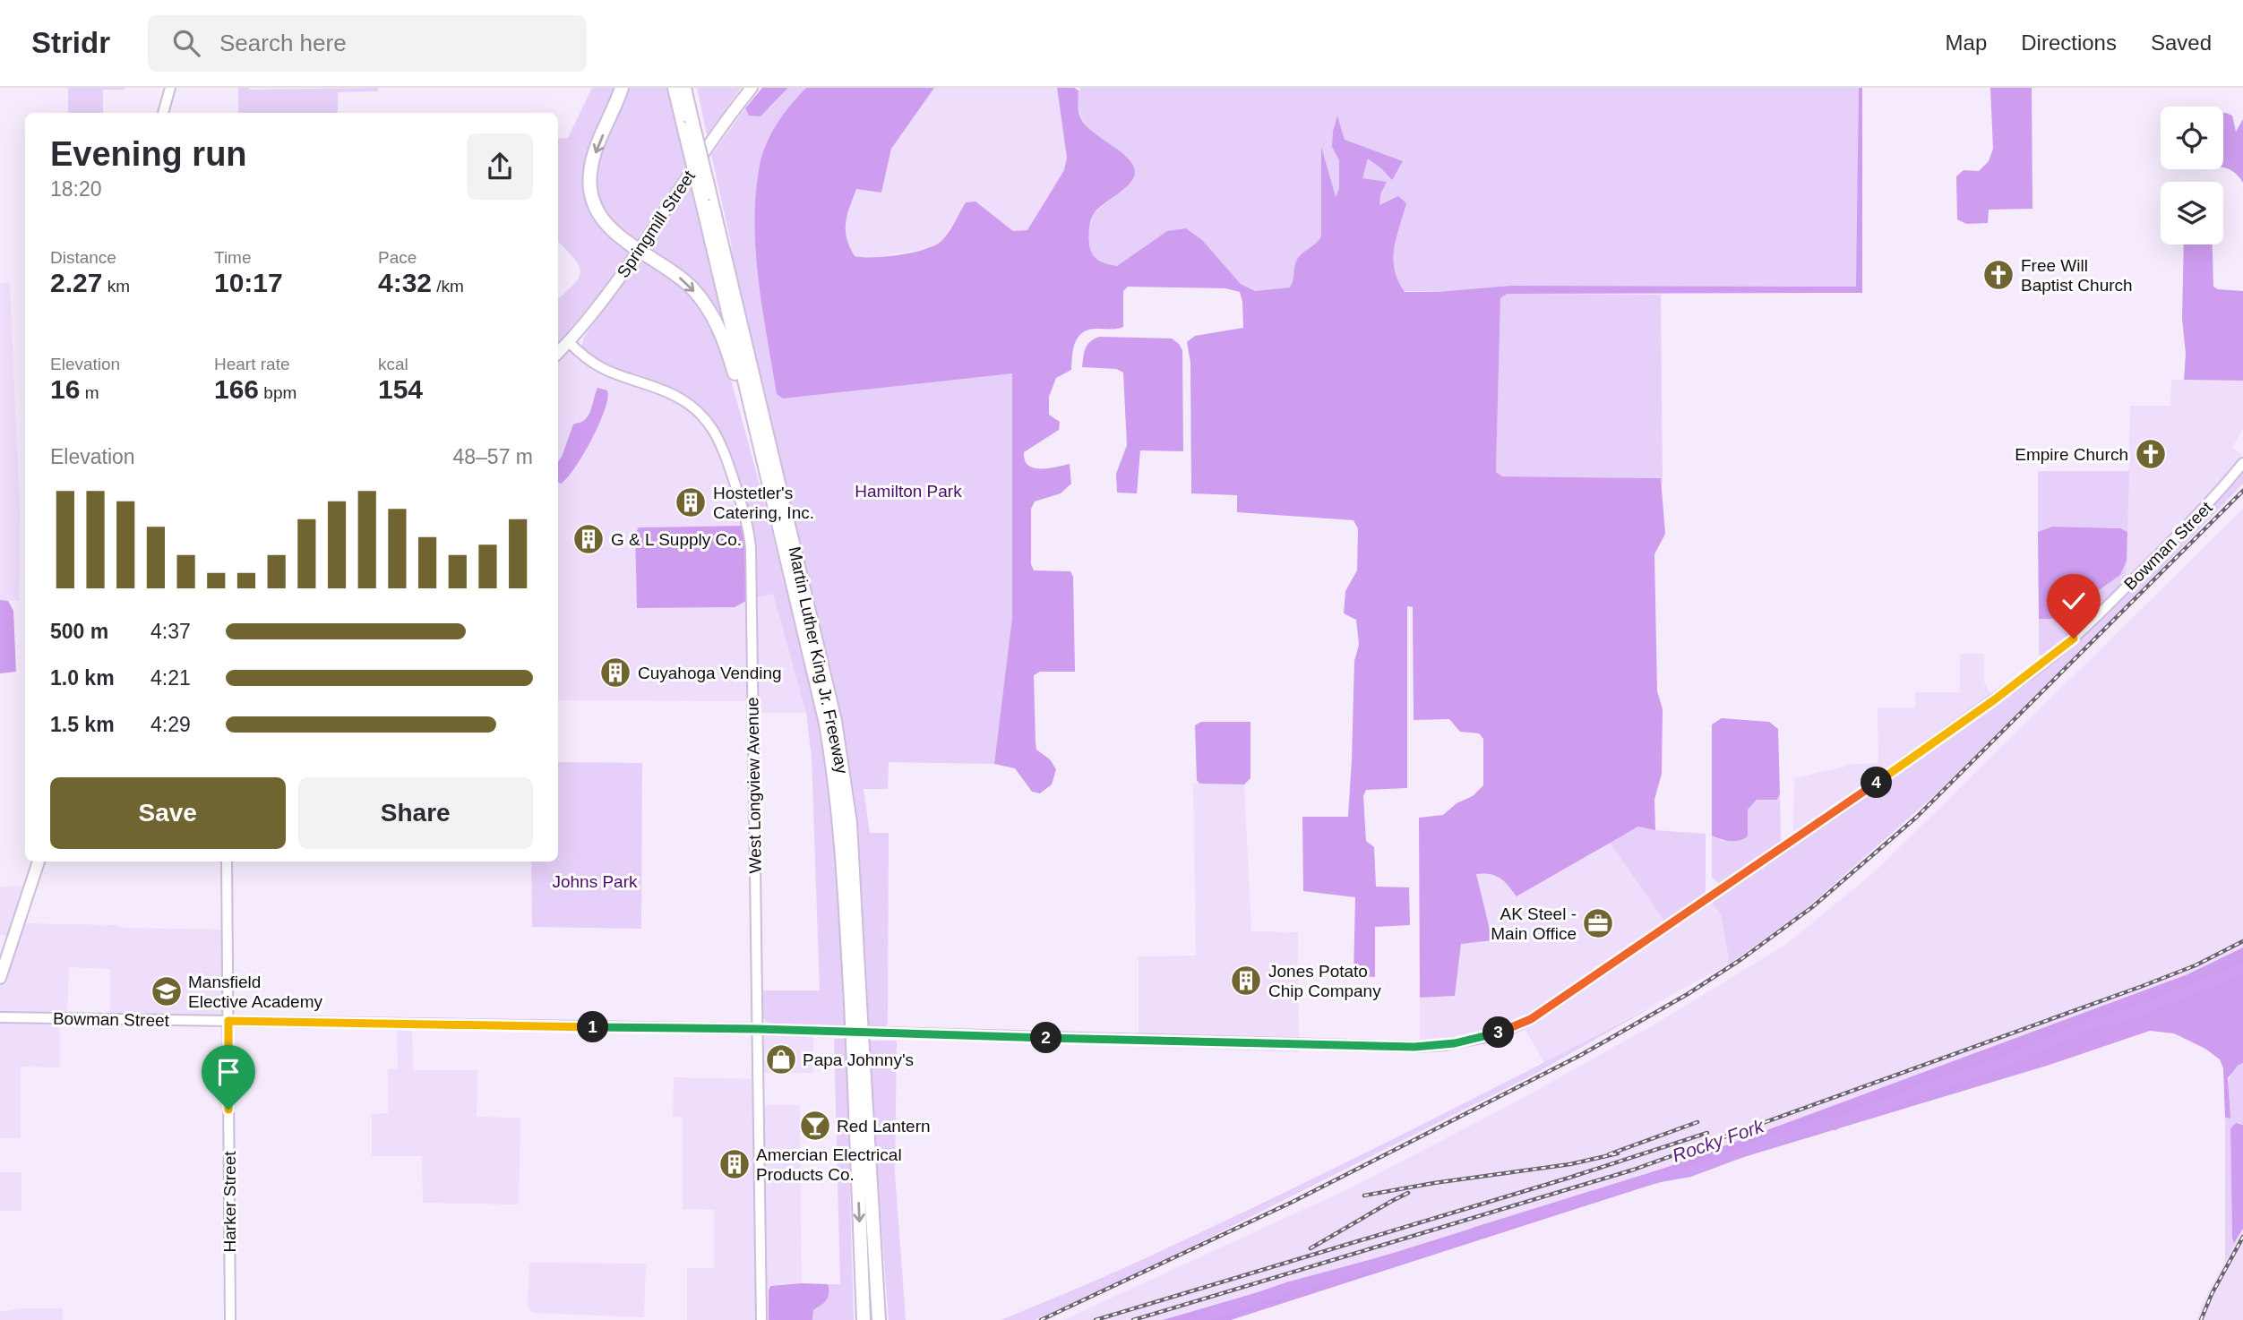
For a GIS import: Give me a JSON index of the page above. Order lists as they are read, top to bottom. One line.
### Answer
{"streets":{"highway":["Martin Luther King Jr. Freeway"],"main road":["Springmill Street"],"street":["Bowman Street","West Longview Avenue","Harker Street"]},"crossings":[["Springmill Street","West Longview Avenue"],["Bowman Street","West Longview Avenue"],["Bowman Street","Harker Street"]],"water":["Rocky Fork"],"parks":["Hamilton Park","Johns Park"],"places":{"church":["Free Will Baptist Church","Empire Church"],"building":["Hostetler's Catering, Inc.","G & L Supply Co.","Cuyahoga Vending","Jones Potato Chip Company","Amercian Electrical Products Co."],"office":["AK Steel - Main Office"],"school or university":["Mansfield Elective Academy"],"shop":["Papa Johnny's"],"bar":["Red Lantern"]},"page":{"header":"Stridr","search":"Search here","nav":["Map","Directions","Saved"],"heading":["Evening run","18:20"],"stats":[["Distance","2.27 km"],["Time","10:17"],["Pace","4:32 /km"],["Elevation","16 m"],["Heart rate","166 bpm"],["kcal","154"]],"chart":["Elevation","48–57 m"],"list":[{"name":"500 m","note":"4:37"},{"name":"1.0 km","note":"4:21"},{"name":"1.5 km","note":"4:29"}],"buttons":["Save","Share"],"pins":["4","1","3","2"]}}
